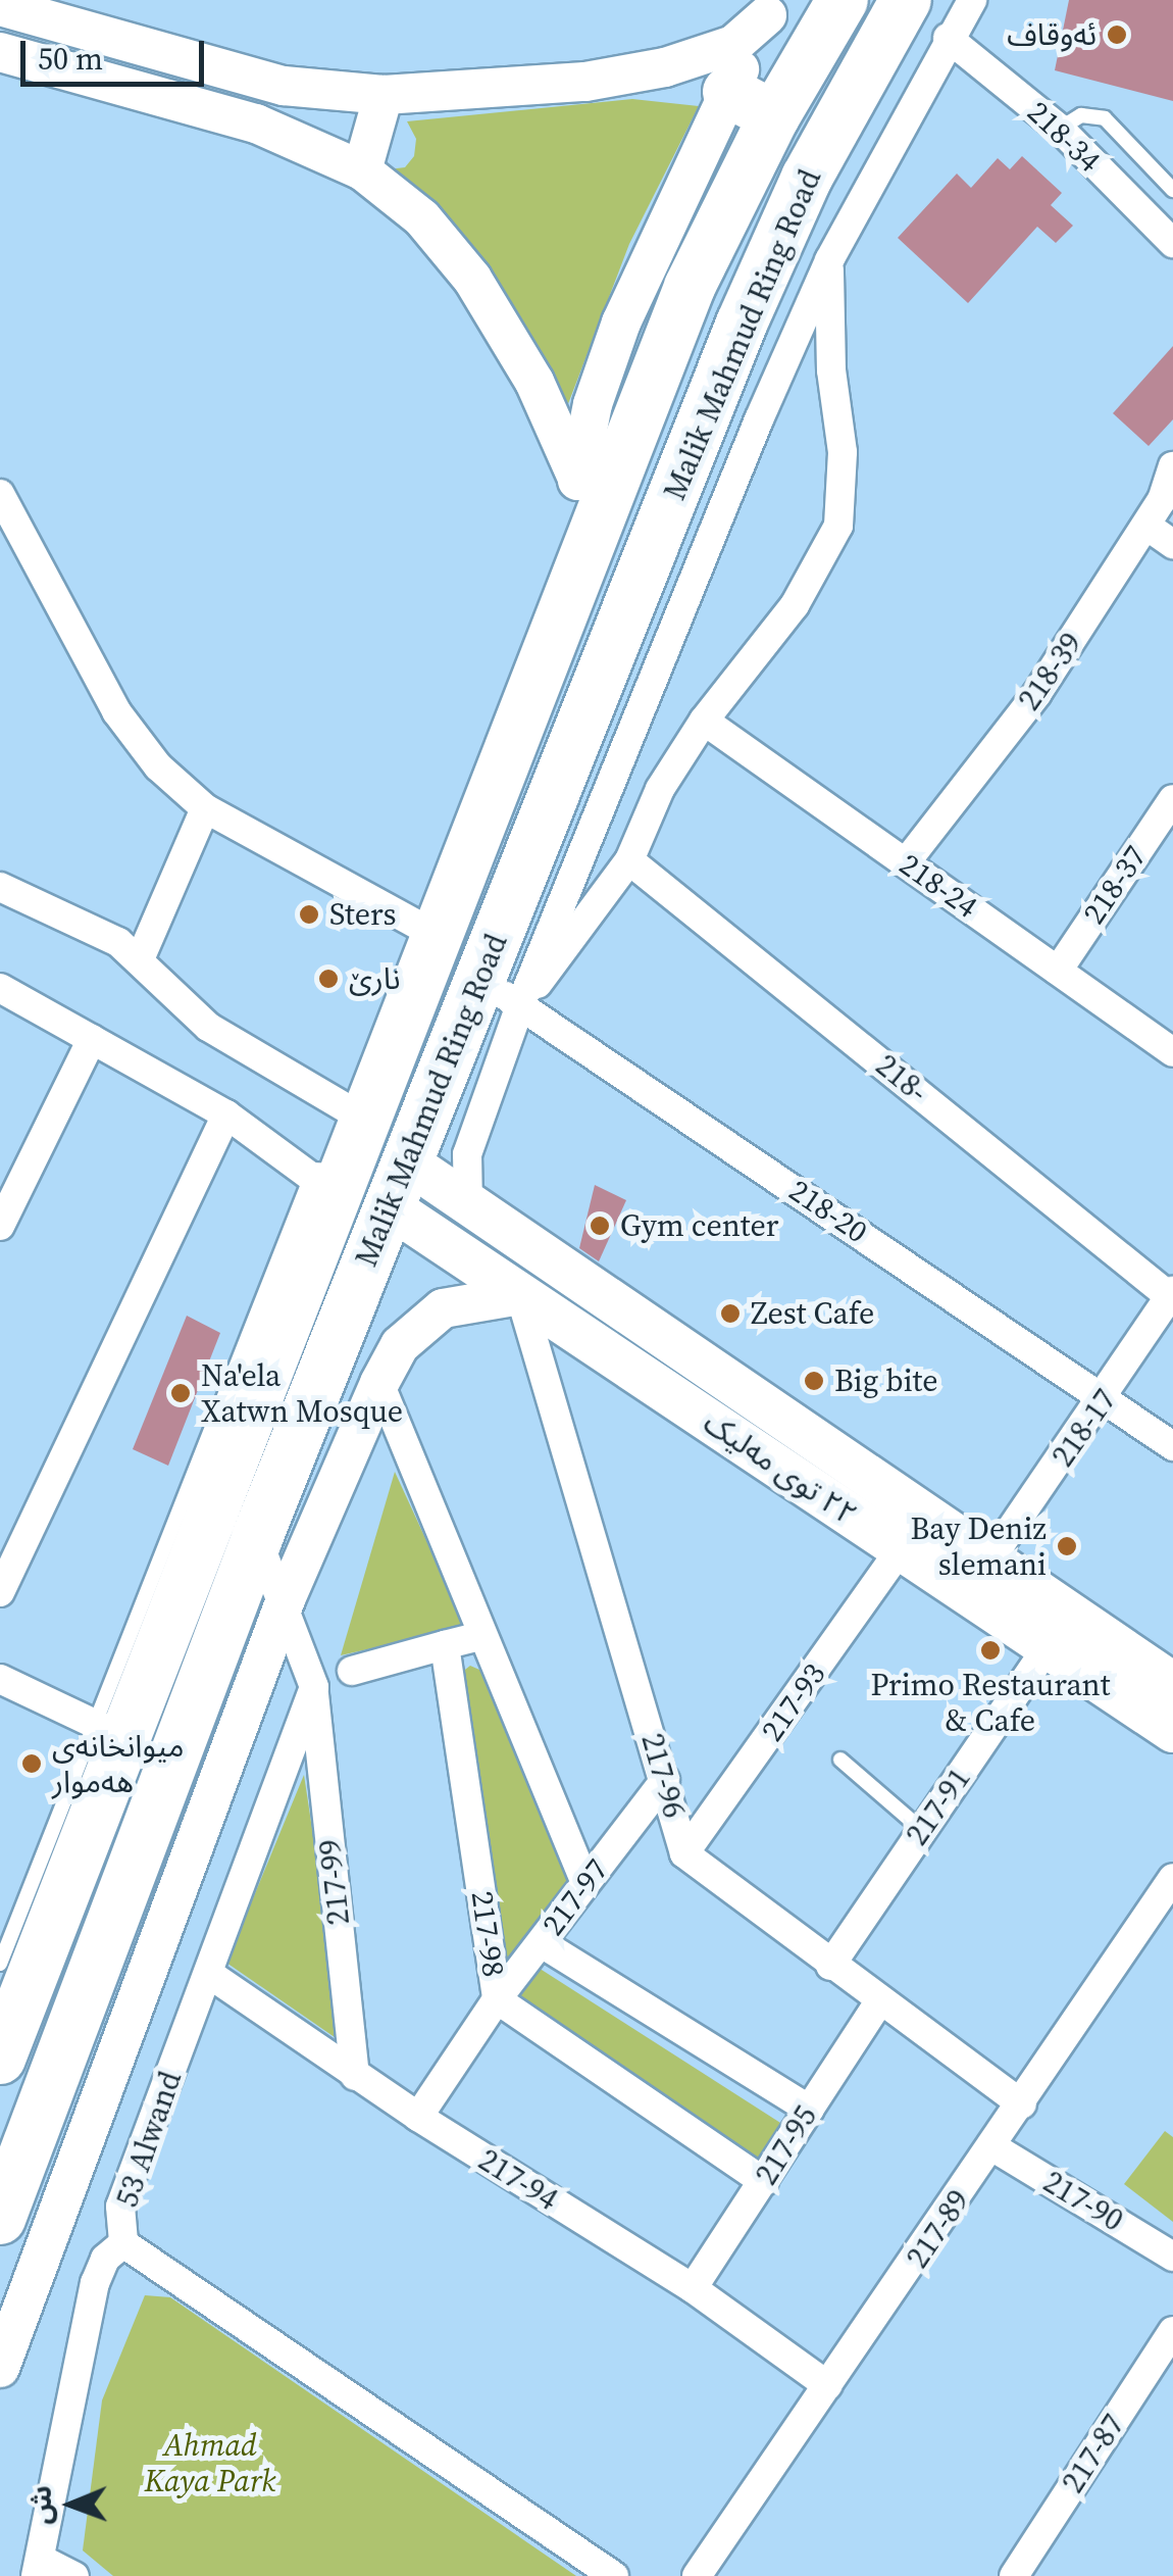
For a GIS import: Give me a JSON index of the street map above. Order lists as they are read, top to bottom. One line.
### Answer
{"streets":{"highway":["Malik Mahmud Ring Road"],"main road":["٢٢ توی مەلیک"],"street":["218-34","218-39","218-37","218-24","218-","218-20","218-17","217-93","217-96","217-91","217-99","217-97","217-98","53 Alwand","217-95","217-94","217-90","217-89","217-87"]},"crossings":[["Malik Mahmud Ring Road","218-20"],["Malik Mahmud Ring Road","٢٢ توی مەلیک"],["218-39","218-24"],["218-37","218-24"],["218-","218-17"],["218-20","218-17"],["218-17","٢٢ توی مەلیک"],["٢٢ توی مەلیک","217-93"],["٢٢ توی مەلیک","217-96"],["٢٢ توی مەلیک","217-91"],["217-93","217-96"],["217-96","217-91"],["217-96","217-97"],["217-96","217-95"],["217-96","217-89"],["217-99","53 Alwand"],["217-99","217-94"],["217-97","217-98"],["217-97","217-94"],["217-98","217-95"],["53 Alwand","217-94"],["217-95","217-94"],["217-94","217-89"],["217-90","217-89"]],"parks":["Ahmad Kaya Park"],"places":["ئەوقاف","Sters","نارێ","Gym center","Zest Cafe","Big bite","Na'ela Xatwn Mosque","Bay Deniz slemani","Primo Restaurant & Cafe","میوانخانەی هەموار"],"scale_bar":"50 m","north":"left"}
